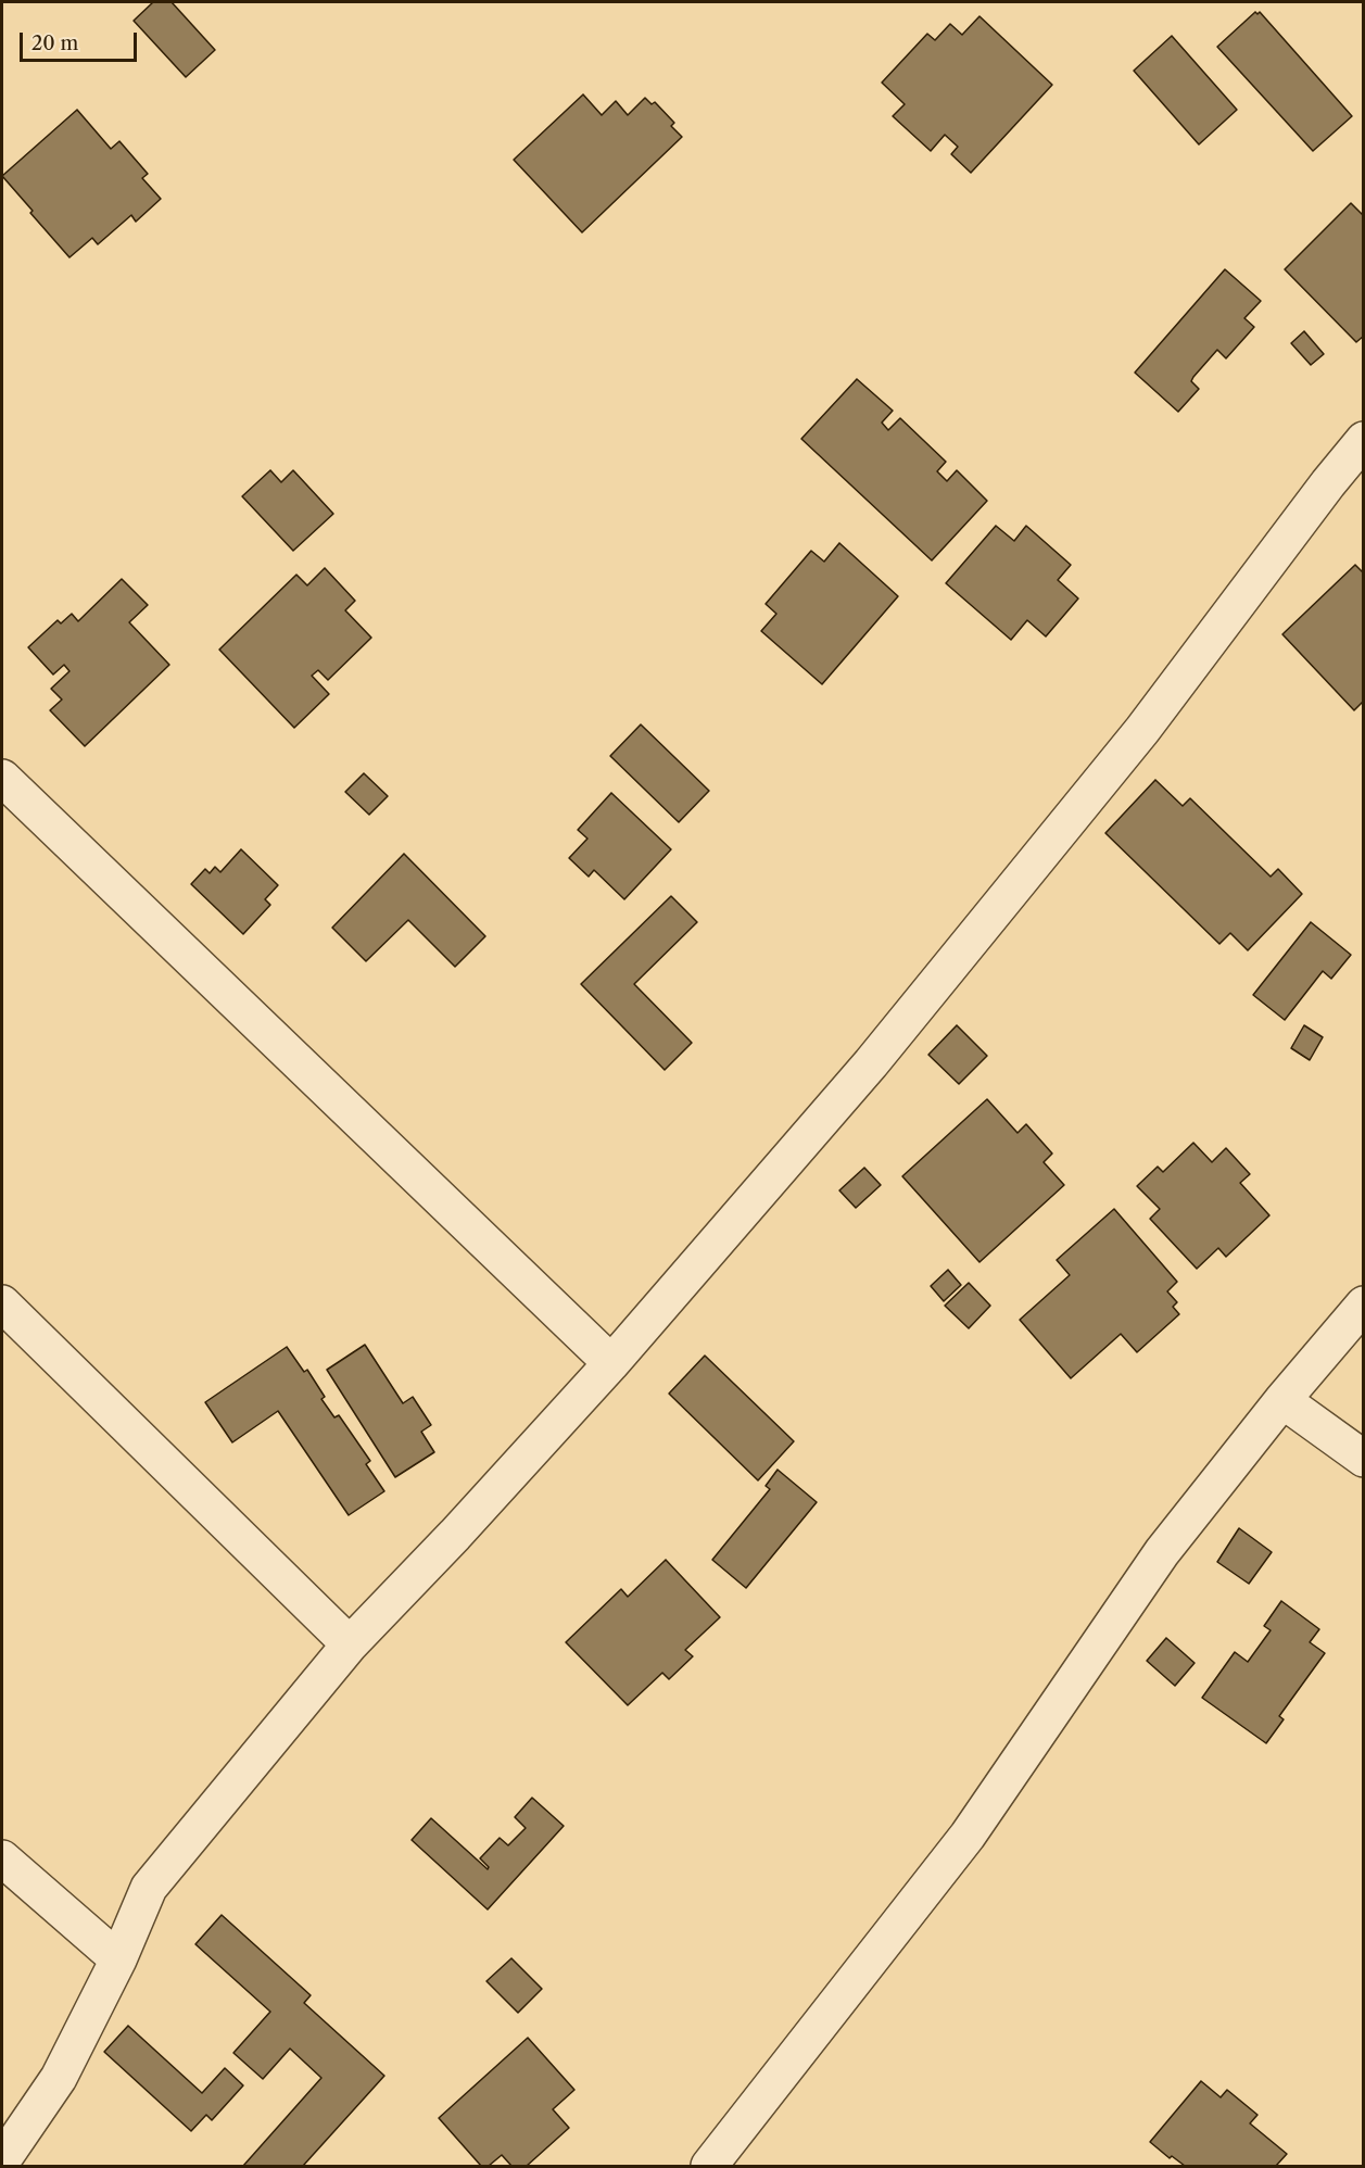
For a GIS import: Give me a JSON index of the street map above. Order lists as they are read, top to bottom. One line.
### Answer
{"scale_bar":"20 m"}
